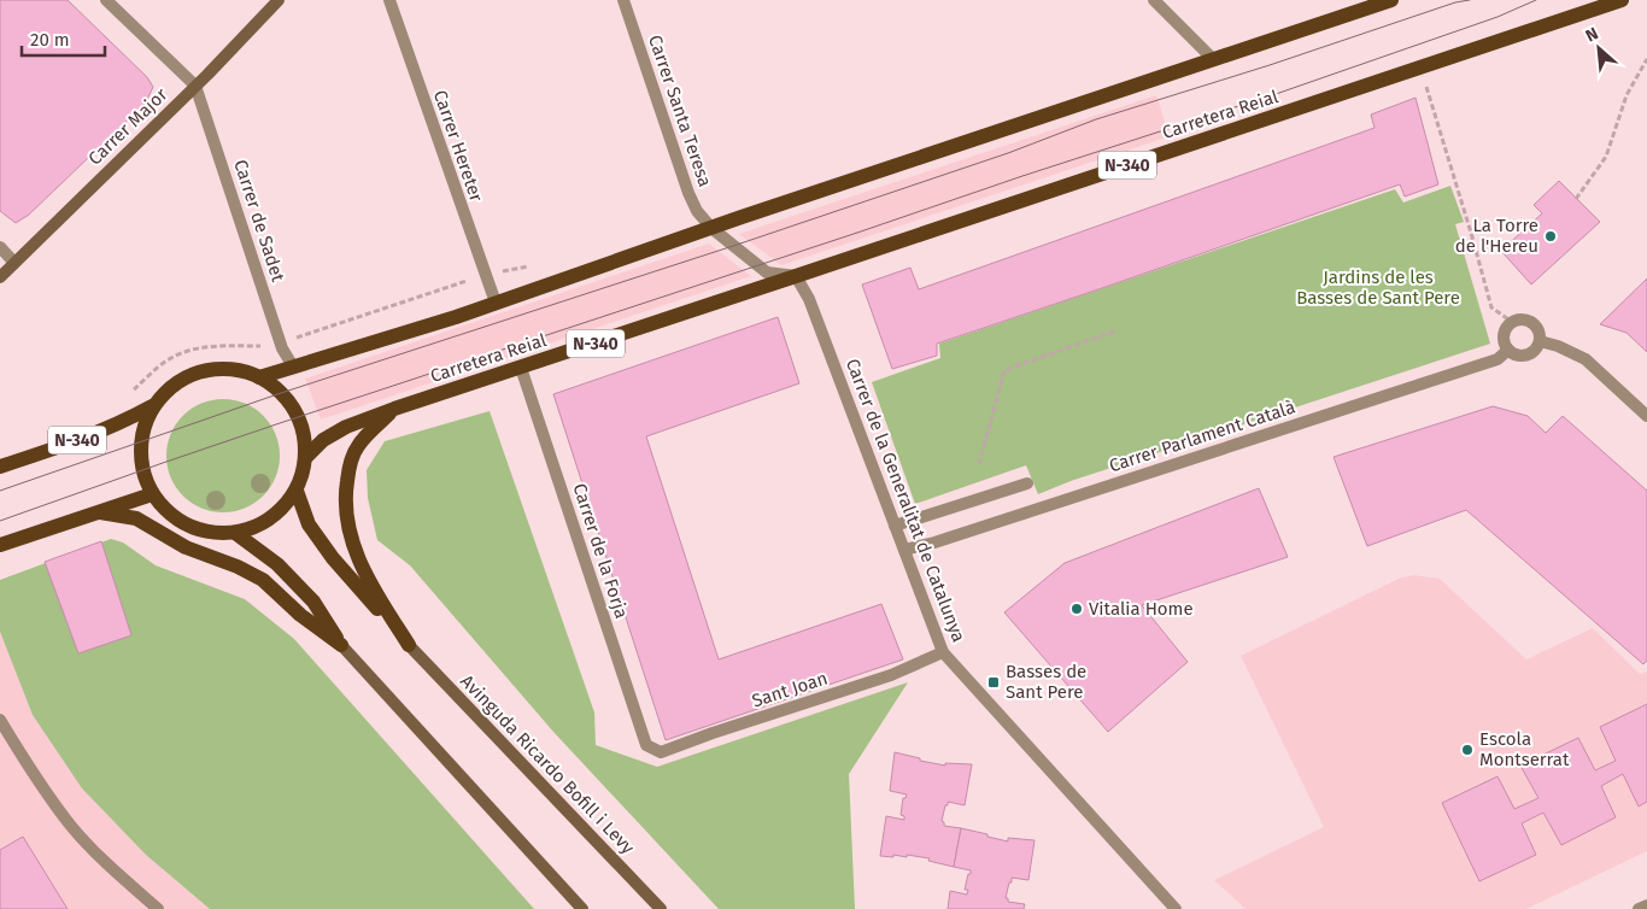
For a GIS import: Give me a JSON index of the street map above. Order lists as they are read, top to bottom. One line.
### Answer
{"streets":{"main road":["Carretera Reial","N-340"],"street":["Carrer Santa Teresa","Carrer Major","Carrer Hereter","Carrer de Sadet","Carrer Parlament Català","Carrer de la Generalitat de Catalunya","Carrer de la Forja","Sant Joan","Avinguda Ricardo Bofill i Levy"]},"crossings":[["Carrer Santa Teresa","Carretera Reial"],["Carretera Reial","N-340"],["Carretera Reial","Carrer de la Generalitat de Catalunya"],["Carretera Reial","Carrer de la Forja"],["Carrer Major","Carrer de Sadet"],["Carrer Parlament Català","Carrer de la Generalitat de Catalunya"],["Carrer de la Generalitat de Catalunya","Sant Joan"],["Carrer de la Forja","Sant Joan"]],"parks":["Jardins de les Basses de Sant Pere"],"places":{"other":["La Torre de l'Hereu","Vitalia Home","Escola Montserrat"],"transit":["Basses de Sant Pere"]},"scale_bar":"20 m","north":"top left"}
